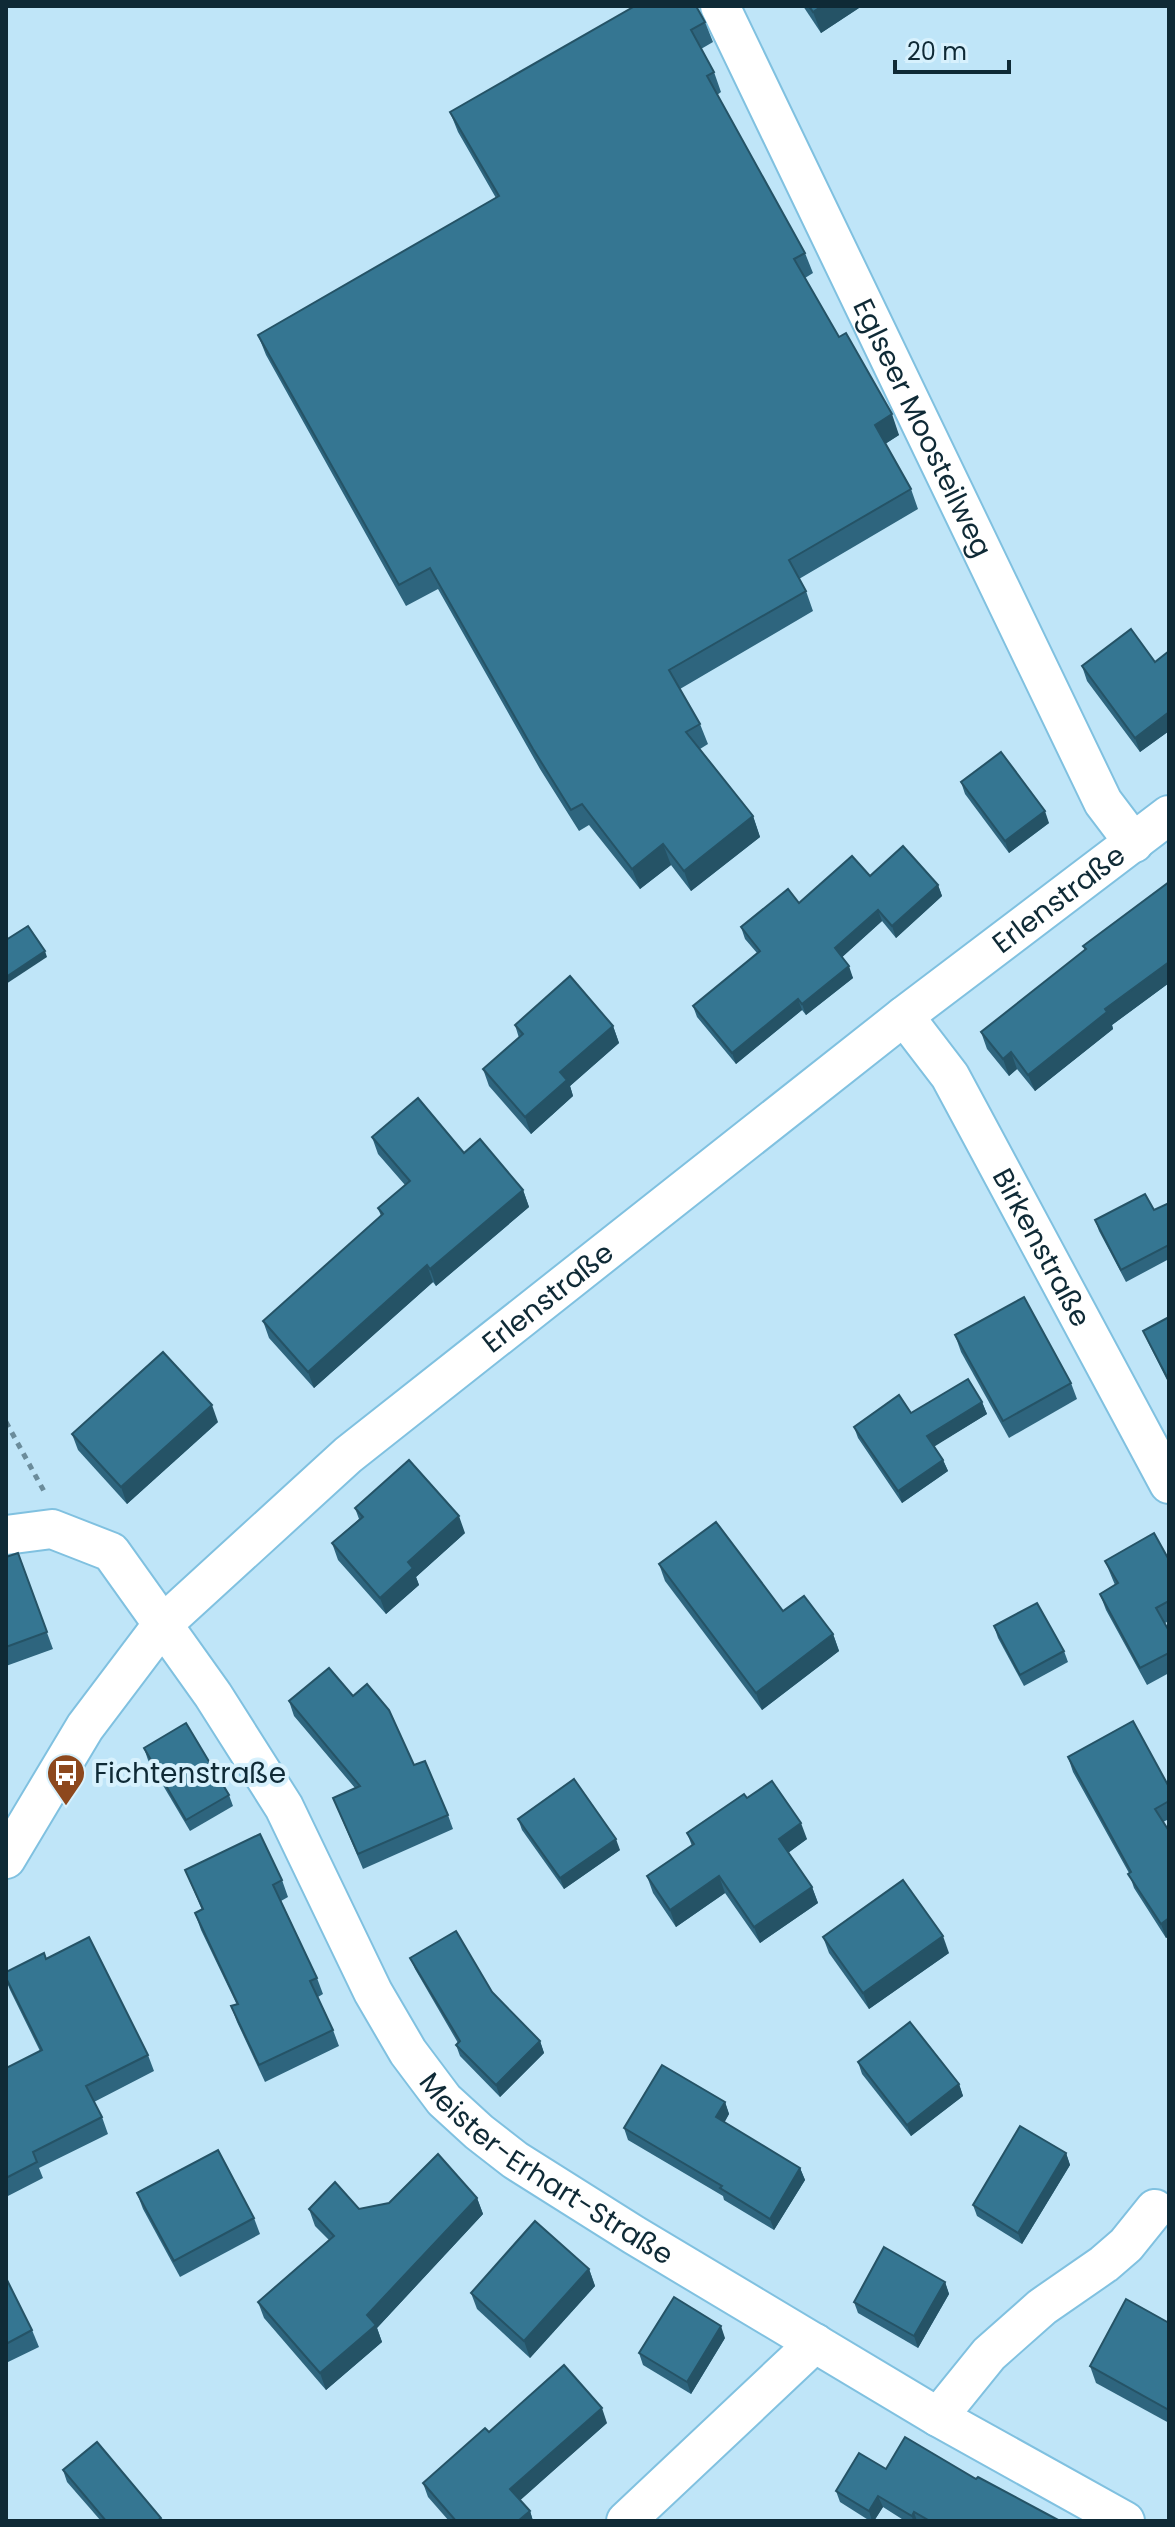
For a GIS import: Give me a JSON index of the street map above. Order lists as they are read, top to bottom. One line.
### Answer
{"streets":{"street":["Eglseer Moosteilweg","Erlenstraße","Birkenstraße","Meister-Erhart-Straße"]},"crossings":[["Eglseer Moosteilweg","Erlenstraße"],["Erlenstraße","Birkenstraße"],["Erlenstraße","Meister-Erhart-Straße"]],"places":{"bus stop":["Fichtenstraße"]},"scale_bar":"20 m"}
